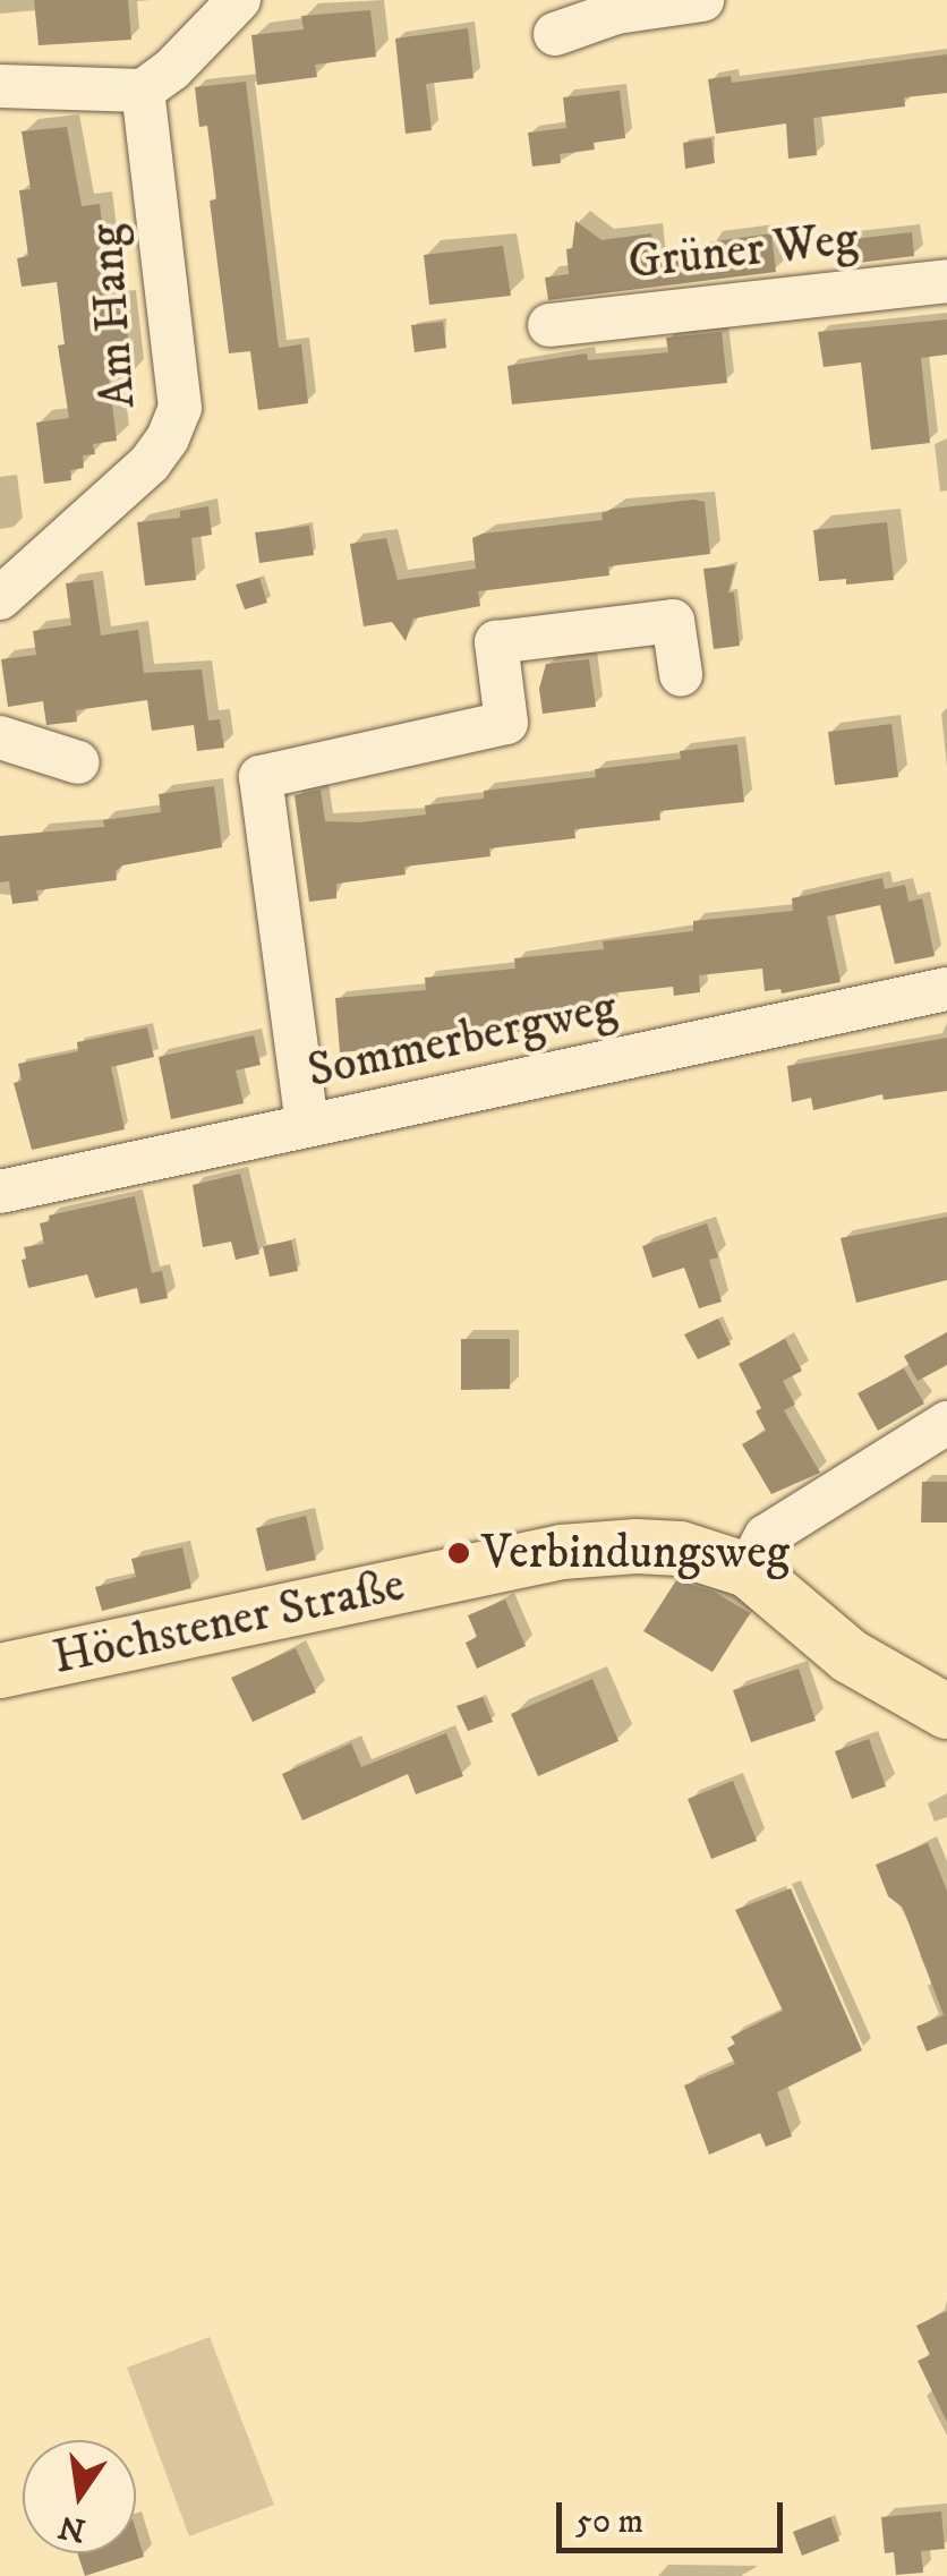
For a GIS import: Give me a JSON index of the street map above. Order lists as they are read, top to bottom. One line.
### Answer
{"streets":{"main road":["Höchstener Straße"],"street":["Grüner Weg","Am Hang","Sommerbergweg"]},"places":["Verbindungsweg"],"scale_bar":"50 m","north":"bottom"}
